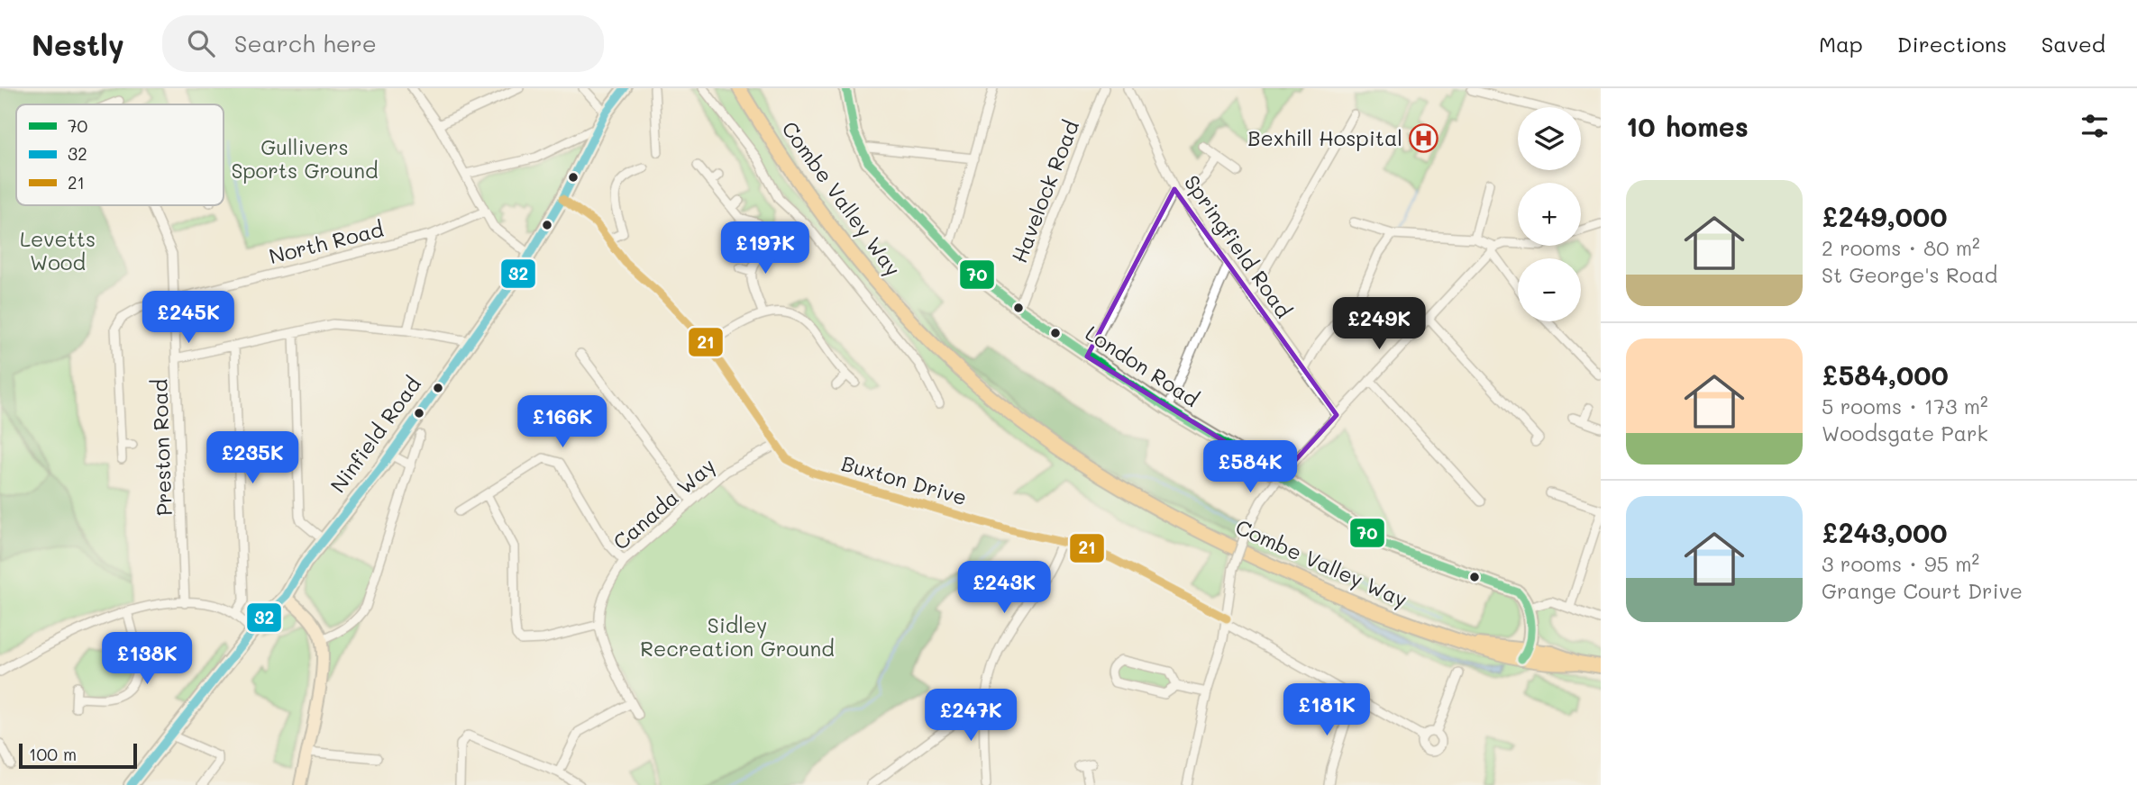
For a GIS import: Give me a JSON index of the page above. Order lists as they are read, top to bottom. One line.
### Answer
{"streets":{"main road":["Combe Valley Way","London Road","Ninfield Road"],"street":["Havelock Road","North Road","Springfield Road","Preston Road","Buxton Drive","Canada Way"]},"crossings":[["Havelock Road","London Road"],["North Road","Preston Road"],["Ninfield Road","Buxton Drive"],["Buxton Drive","Canada Way"]],"parks":["Gullivers Sports Ground","Levetts Wood","Sidley Recreation Ground"],"places":{"hospital":["Bexhill Hospital"]},"lines":["transit line 70","transit line 32","transit line 21"],"legend":["70","32","21"],"scale_bar":"100 m","page":{"header":"Nestly","search":"Search here","nav":["Map","Directions","Saved"],"heading":"10 homes","map_buttons":["+","−"],"list":[{"name":"£249,000","note":"2 rooms · 80 m² · St George's Road"},{"name":"£584,000","note":"5 rooms · 173 m² · Woodsgate Park"},{"name":"£243,000","note":"3 rooms · 95 m² · Grange Court Drive"}],"price":["£197K","£245K","£249K","£166K","£235K","£584K","£243K","£138K","£181K","£247K"],"scale":"100 m"}}
